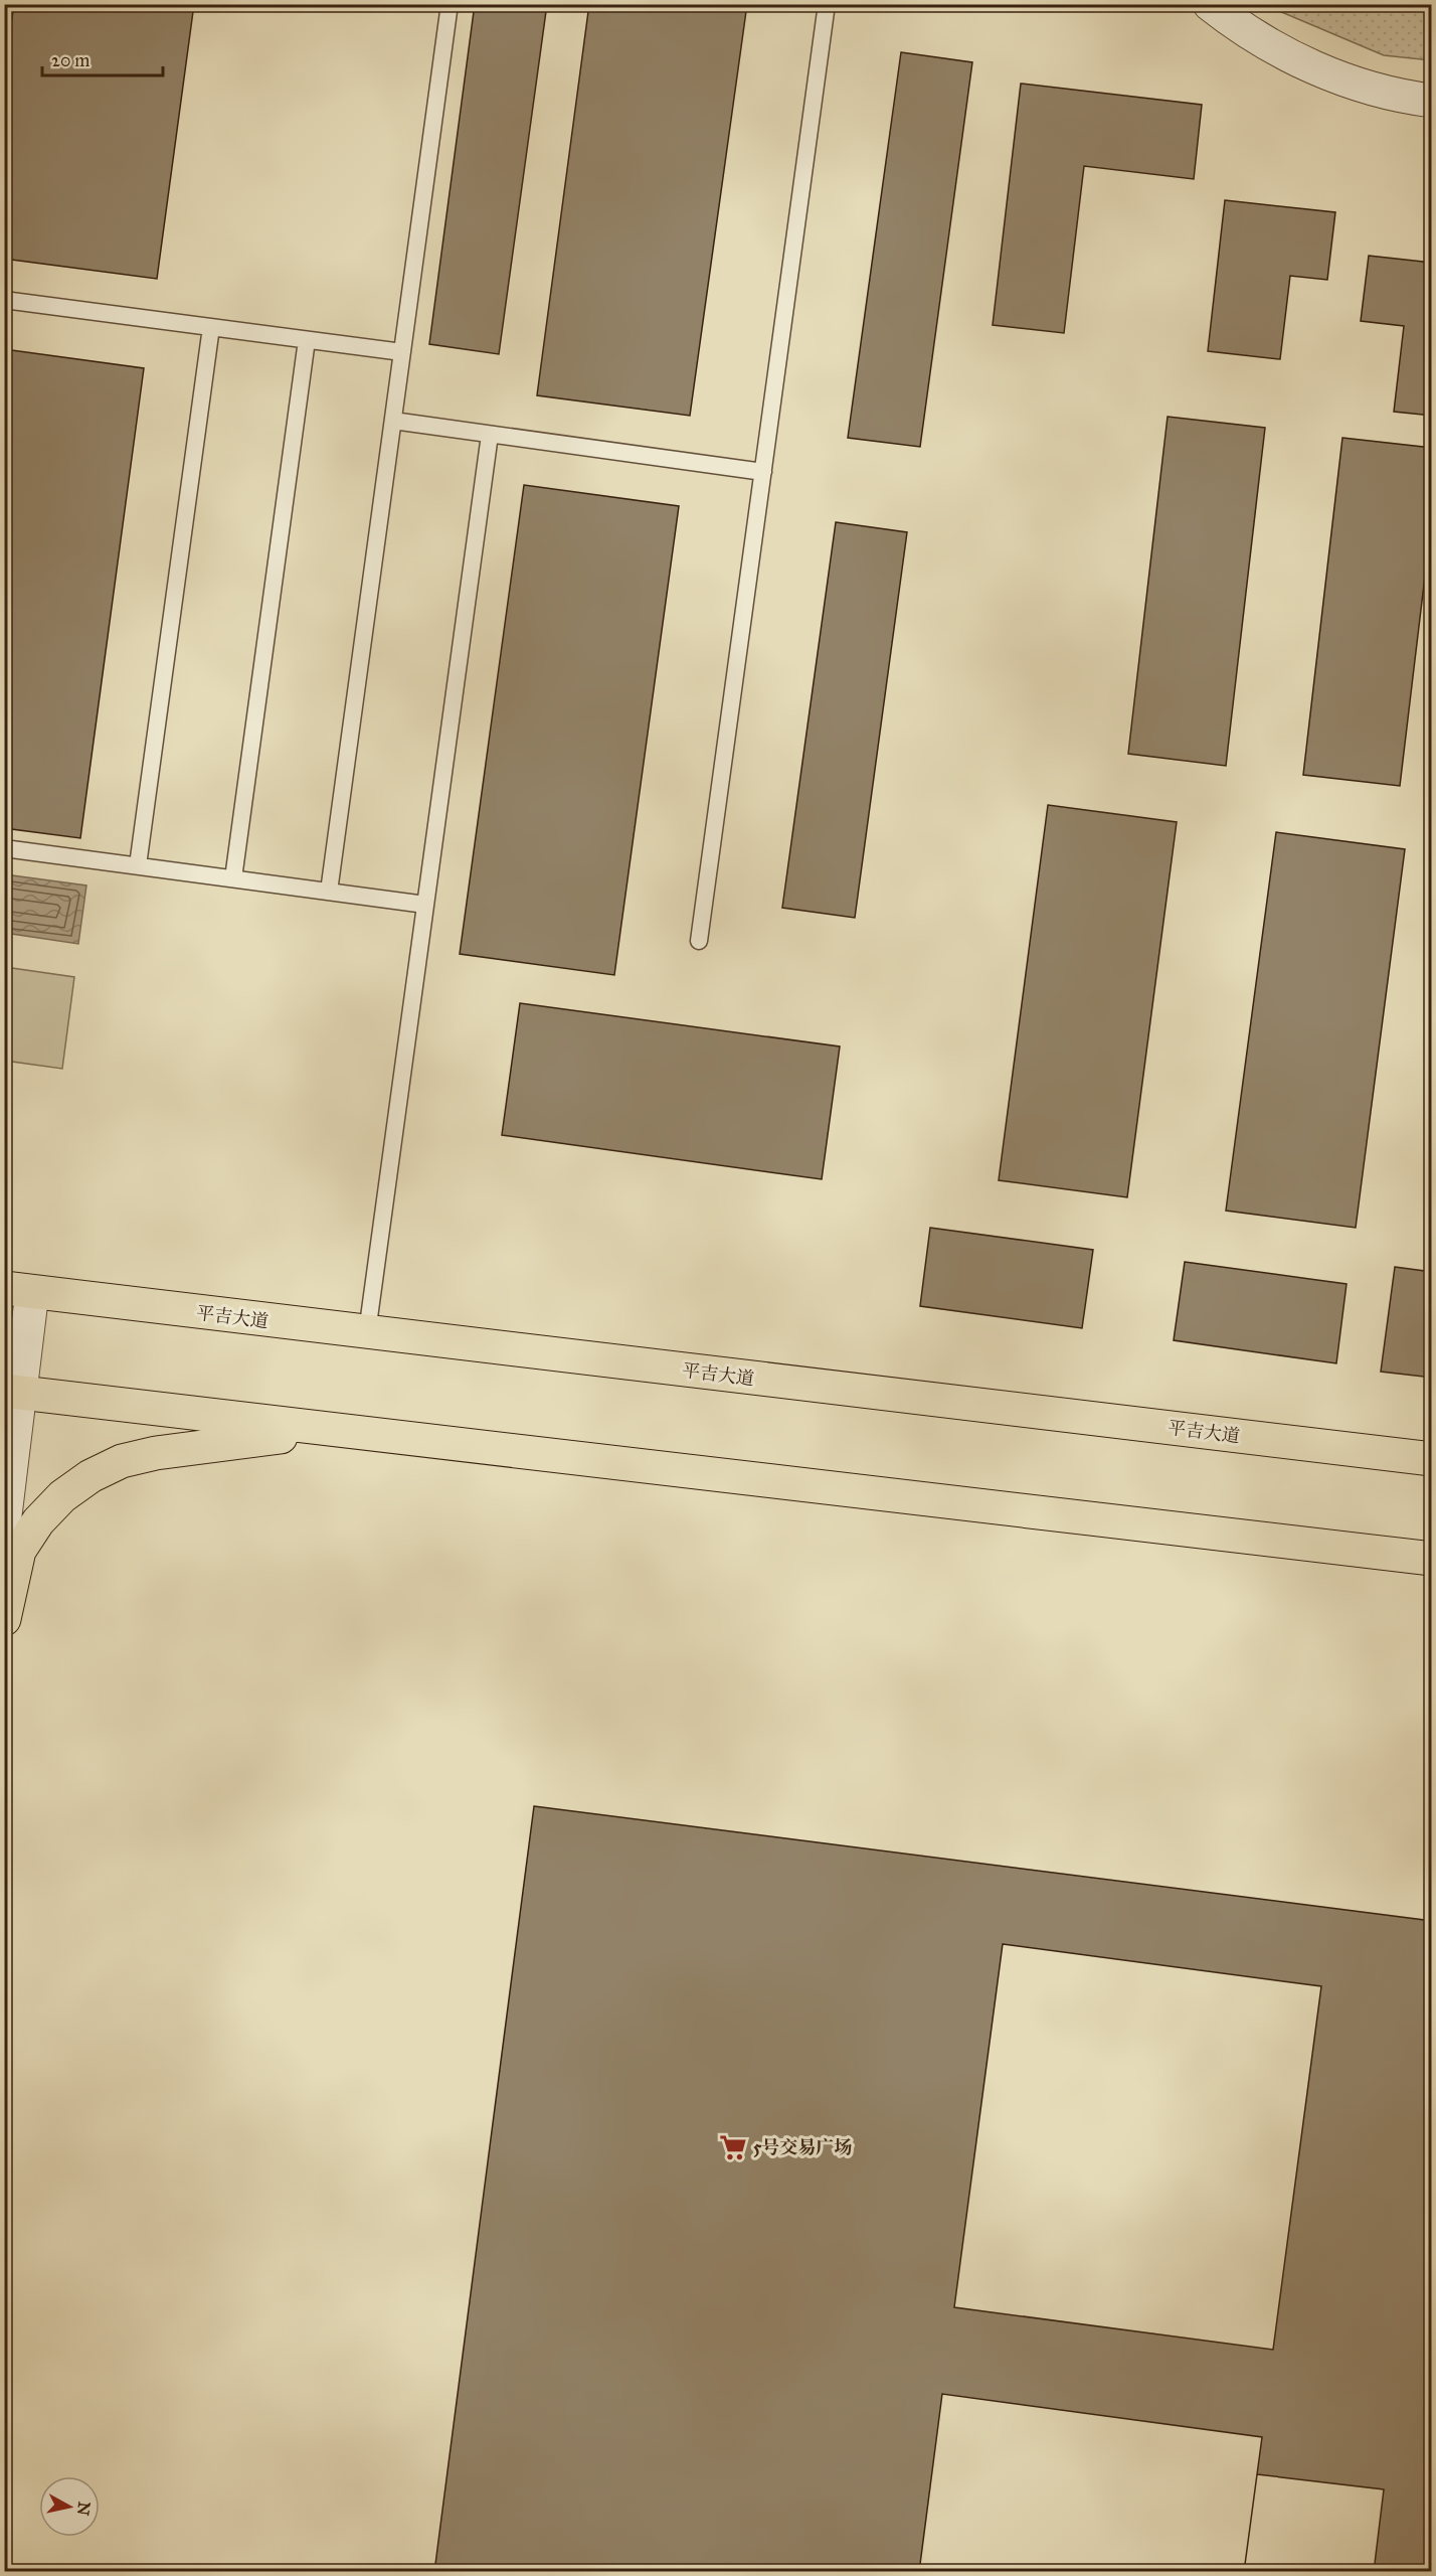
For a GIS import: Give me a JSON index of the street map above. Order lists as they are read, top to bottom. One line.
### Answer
{"streets":{"main road":["平吉大道"]},"places":{"supermarket":["5号交易广场"]},"scale_bar":"20 m","north":"right"}
